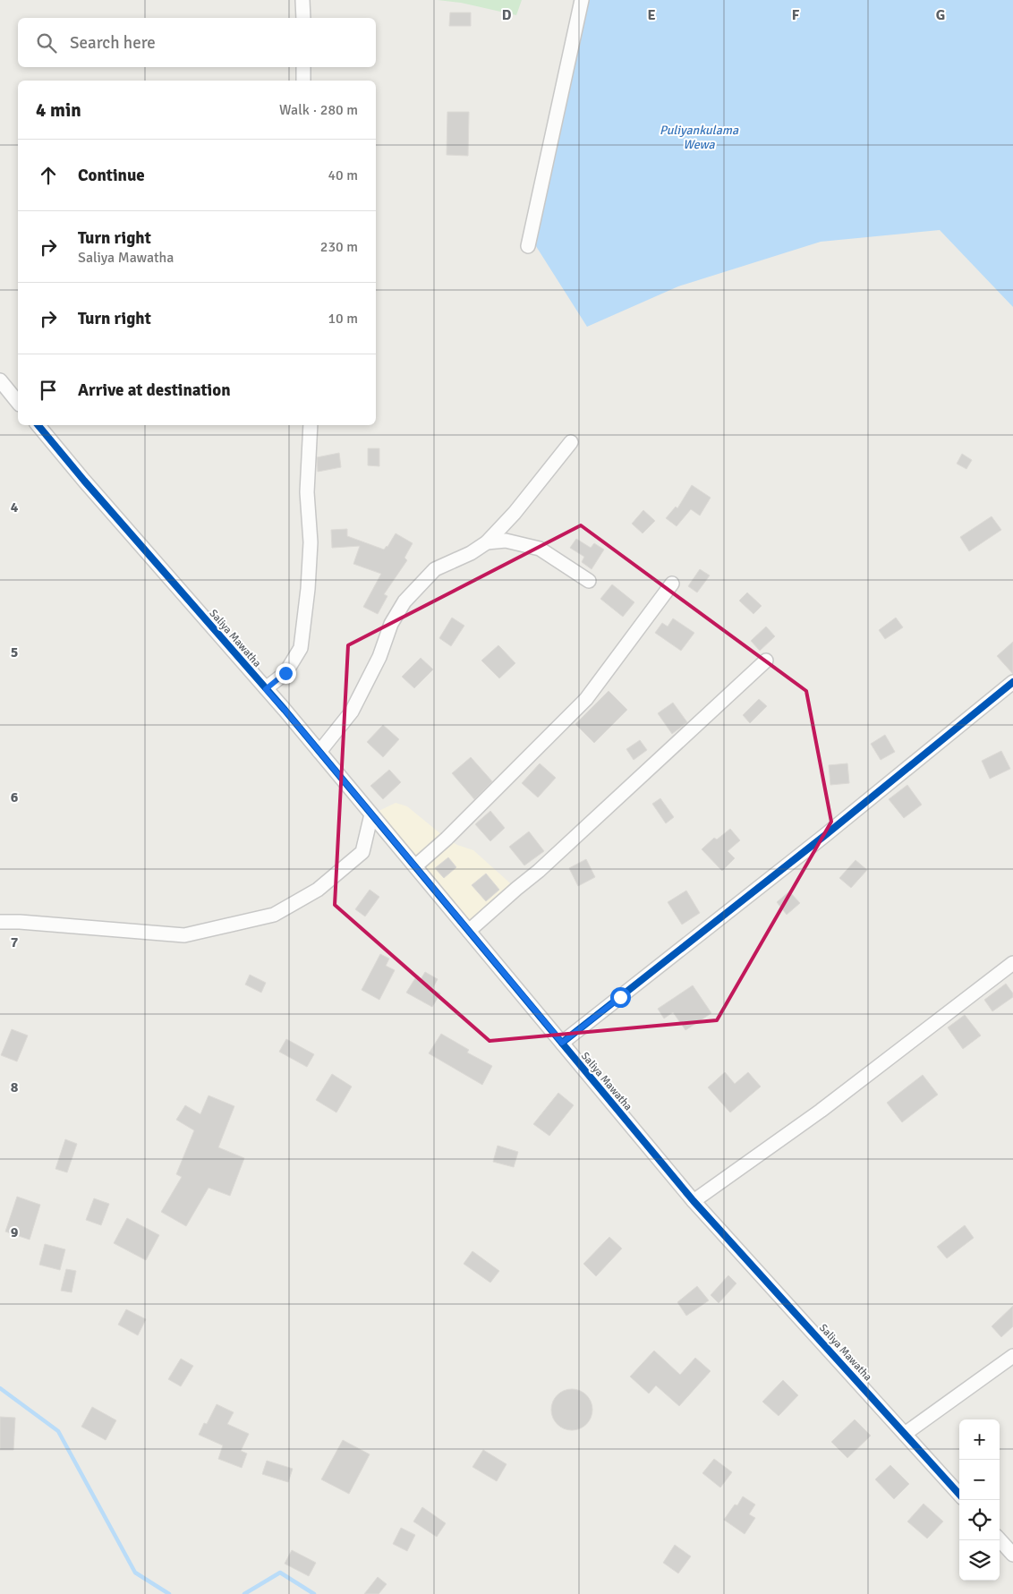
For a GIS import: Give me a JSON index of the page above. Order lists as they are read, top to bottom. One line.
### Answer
{"streets":{"street":["Saliya Mawatha"]},"water":["Puliyankulama Wewa"],"page":{"search":"Search here","heading":["4 min","Walk · 280 m"],"list":[["Continue","40 m"],["Turn right","Saliya Mawatha","230 m"],["Turn right","10 m"],"Arrive at destination"],"map_buttons":["+","−"]},"grid":{"columns":["D","E","F","G"],"rows":["4","5","6","7","8","9"]}}
